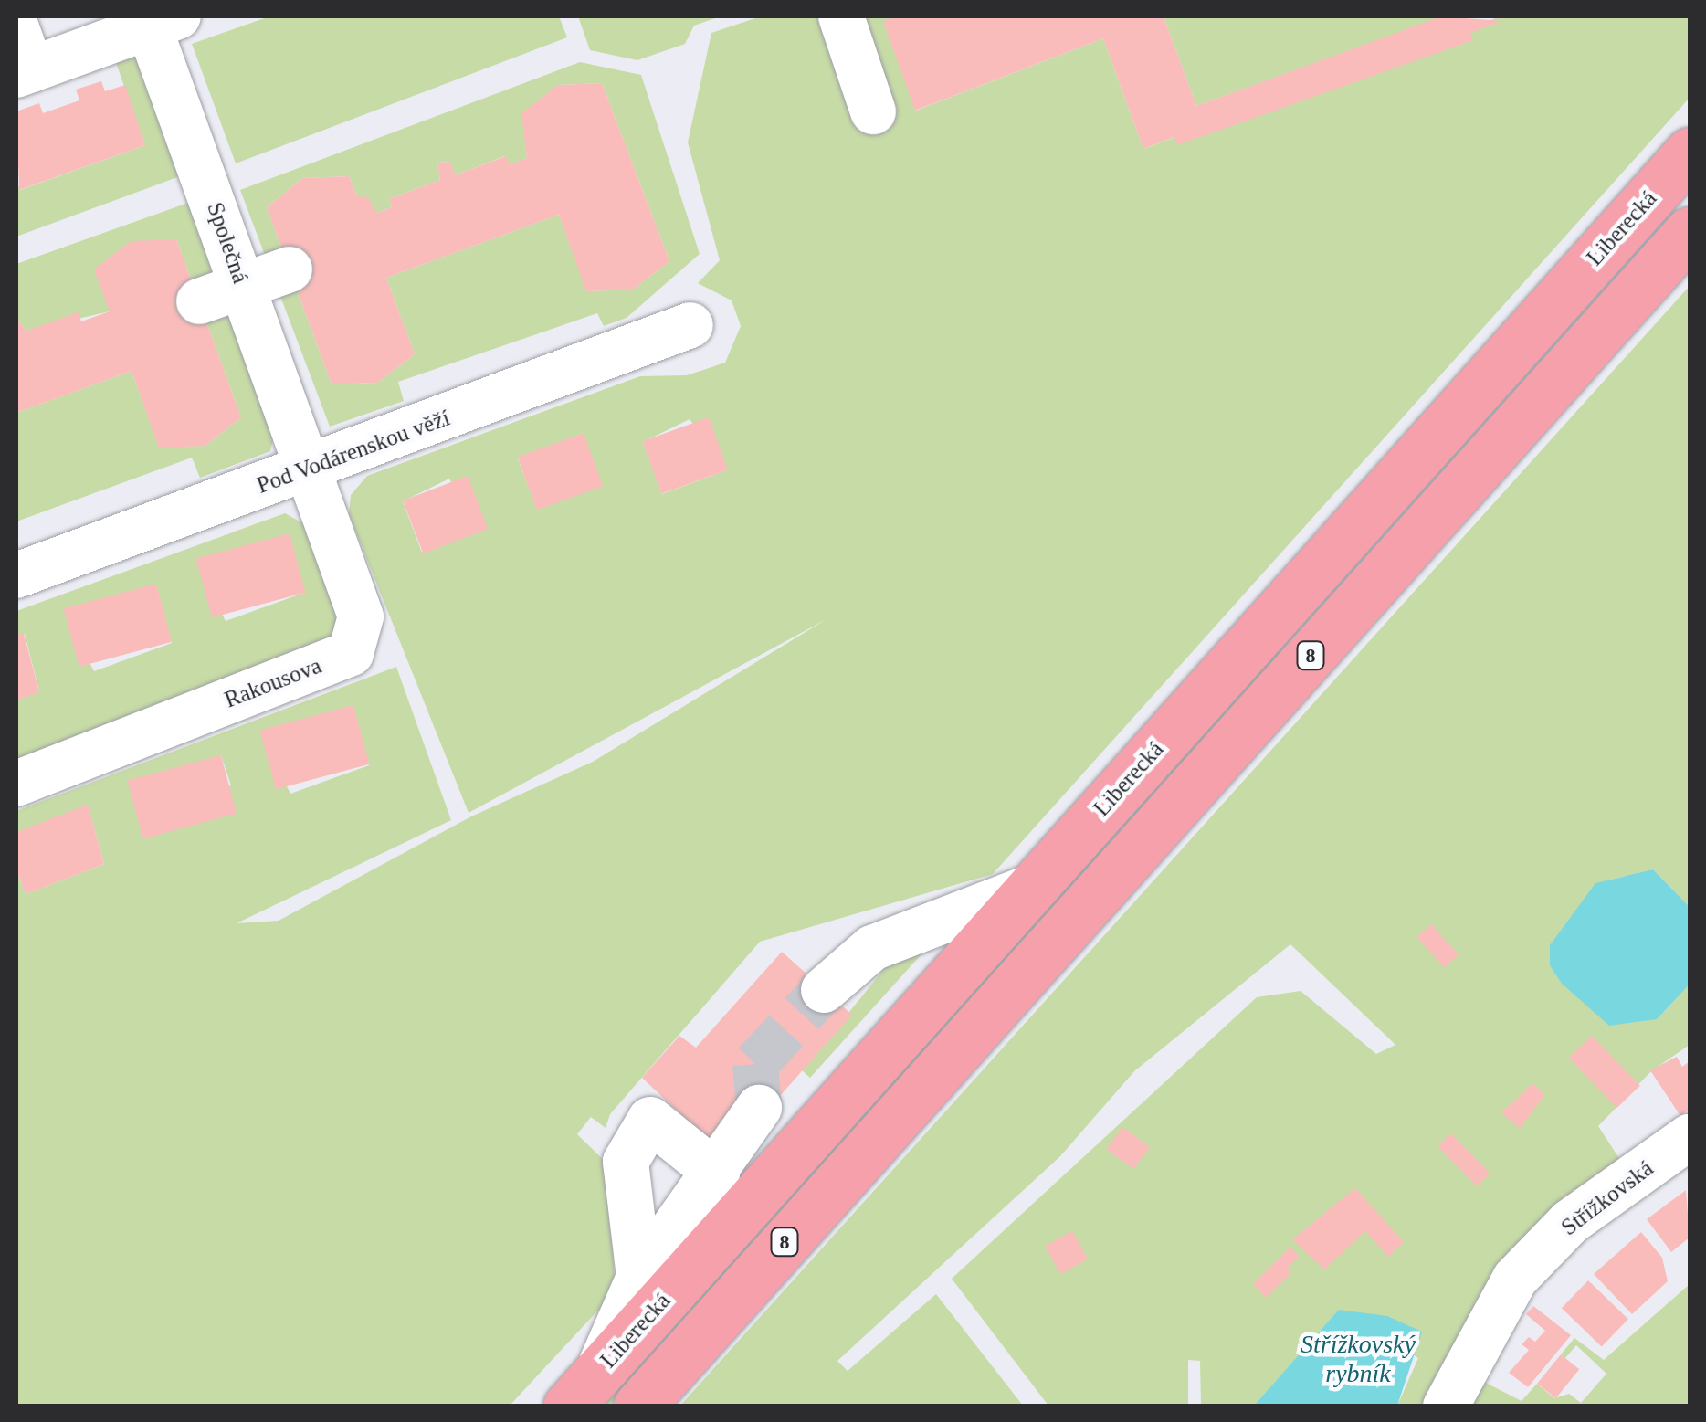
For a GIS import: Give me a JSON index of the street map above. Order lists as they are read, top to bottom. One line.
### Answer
{"streets":{"highway":["Liberecká","8"],"street":["Společná","Pod Vodárenskou věží","Rakousova","Střížkovská"]},"crossings":[["Společná","Pod Vodárenskou věží"],["Společná","Rakousova"],["Pod Vodárenskou věží","Rakousova"]],"water":["Střížkovský rybník"]}
